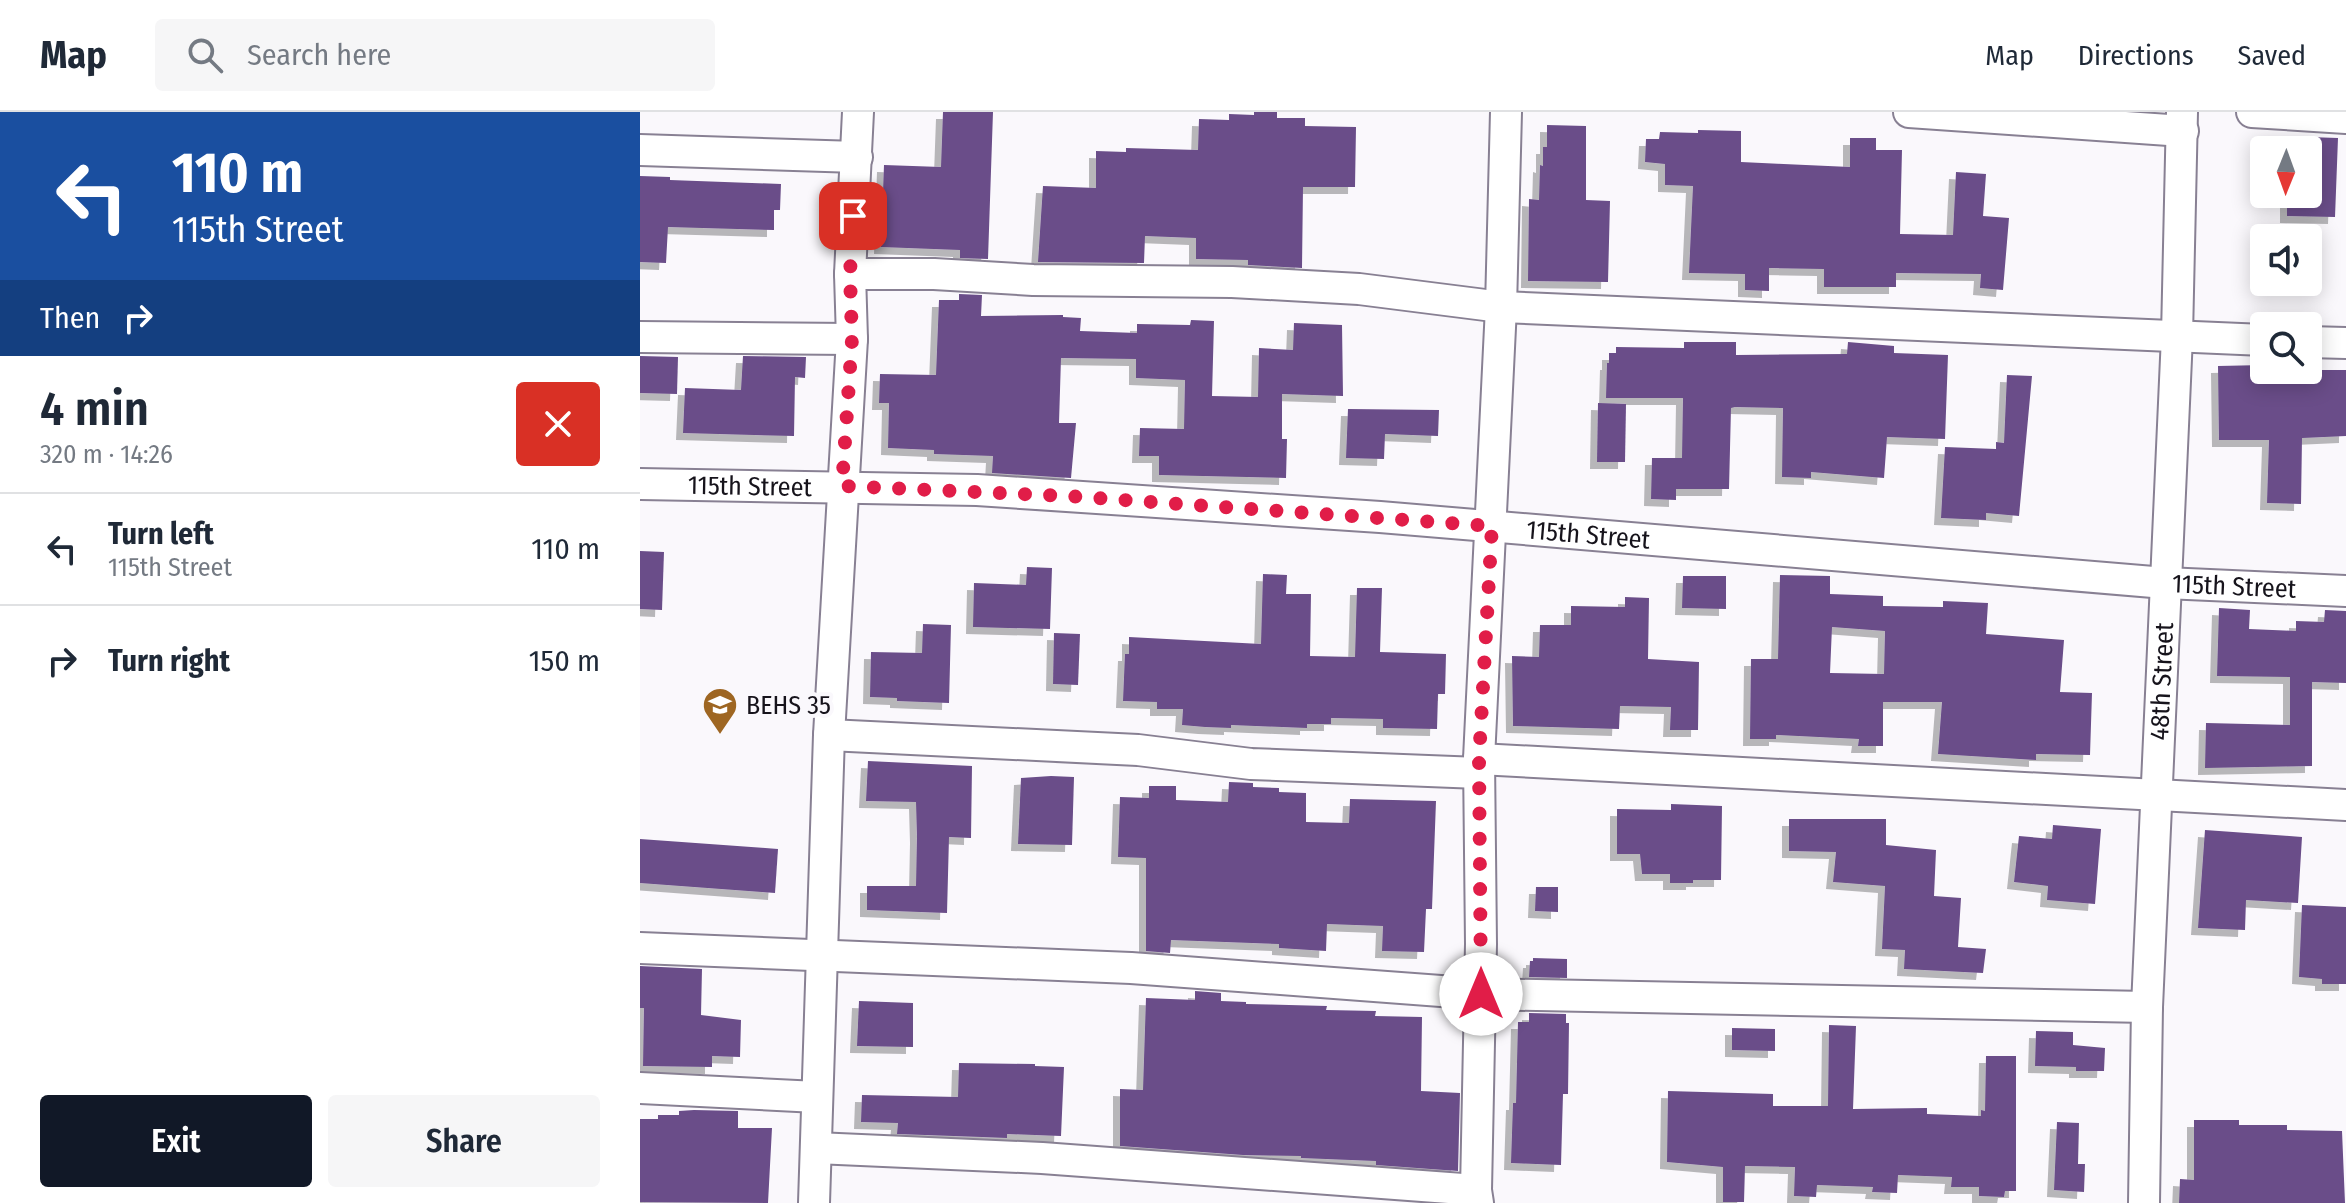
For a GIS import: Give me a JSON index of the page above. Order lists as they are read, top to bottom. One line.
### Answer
{"streets":{"street":["115th Street","48th Street"]},"crossings":[["115th Street","48th Street"]],"places":{"school or university":["BEHS 35"]},"north":"bottom","page":{"header":"Map","search":"Search here","nav":["Map","Directions","Saved"],"turn":["110 m","115th Street"],"then":"Then","heading":["4 min","320 m · 14:26"],"list":[{"name":"Turn left","note":"115th Street","value":"110 m"},{"name":"Turn right","value":"150 m"}],"buttons":["Exit","Share"]}}
